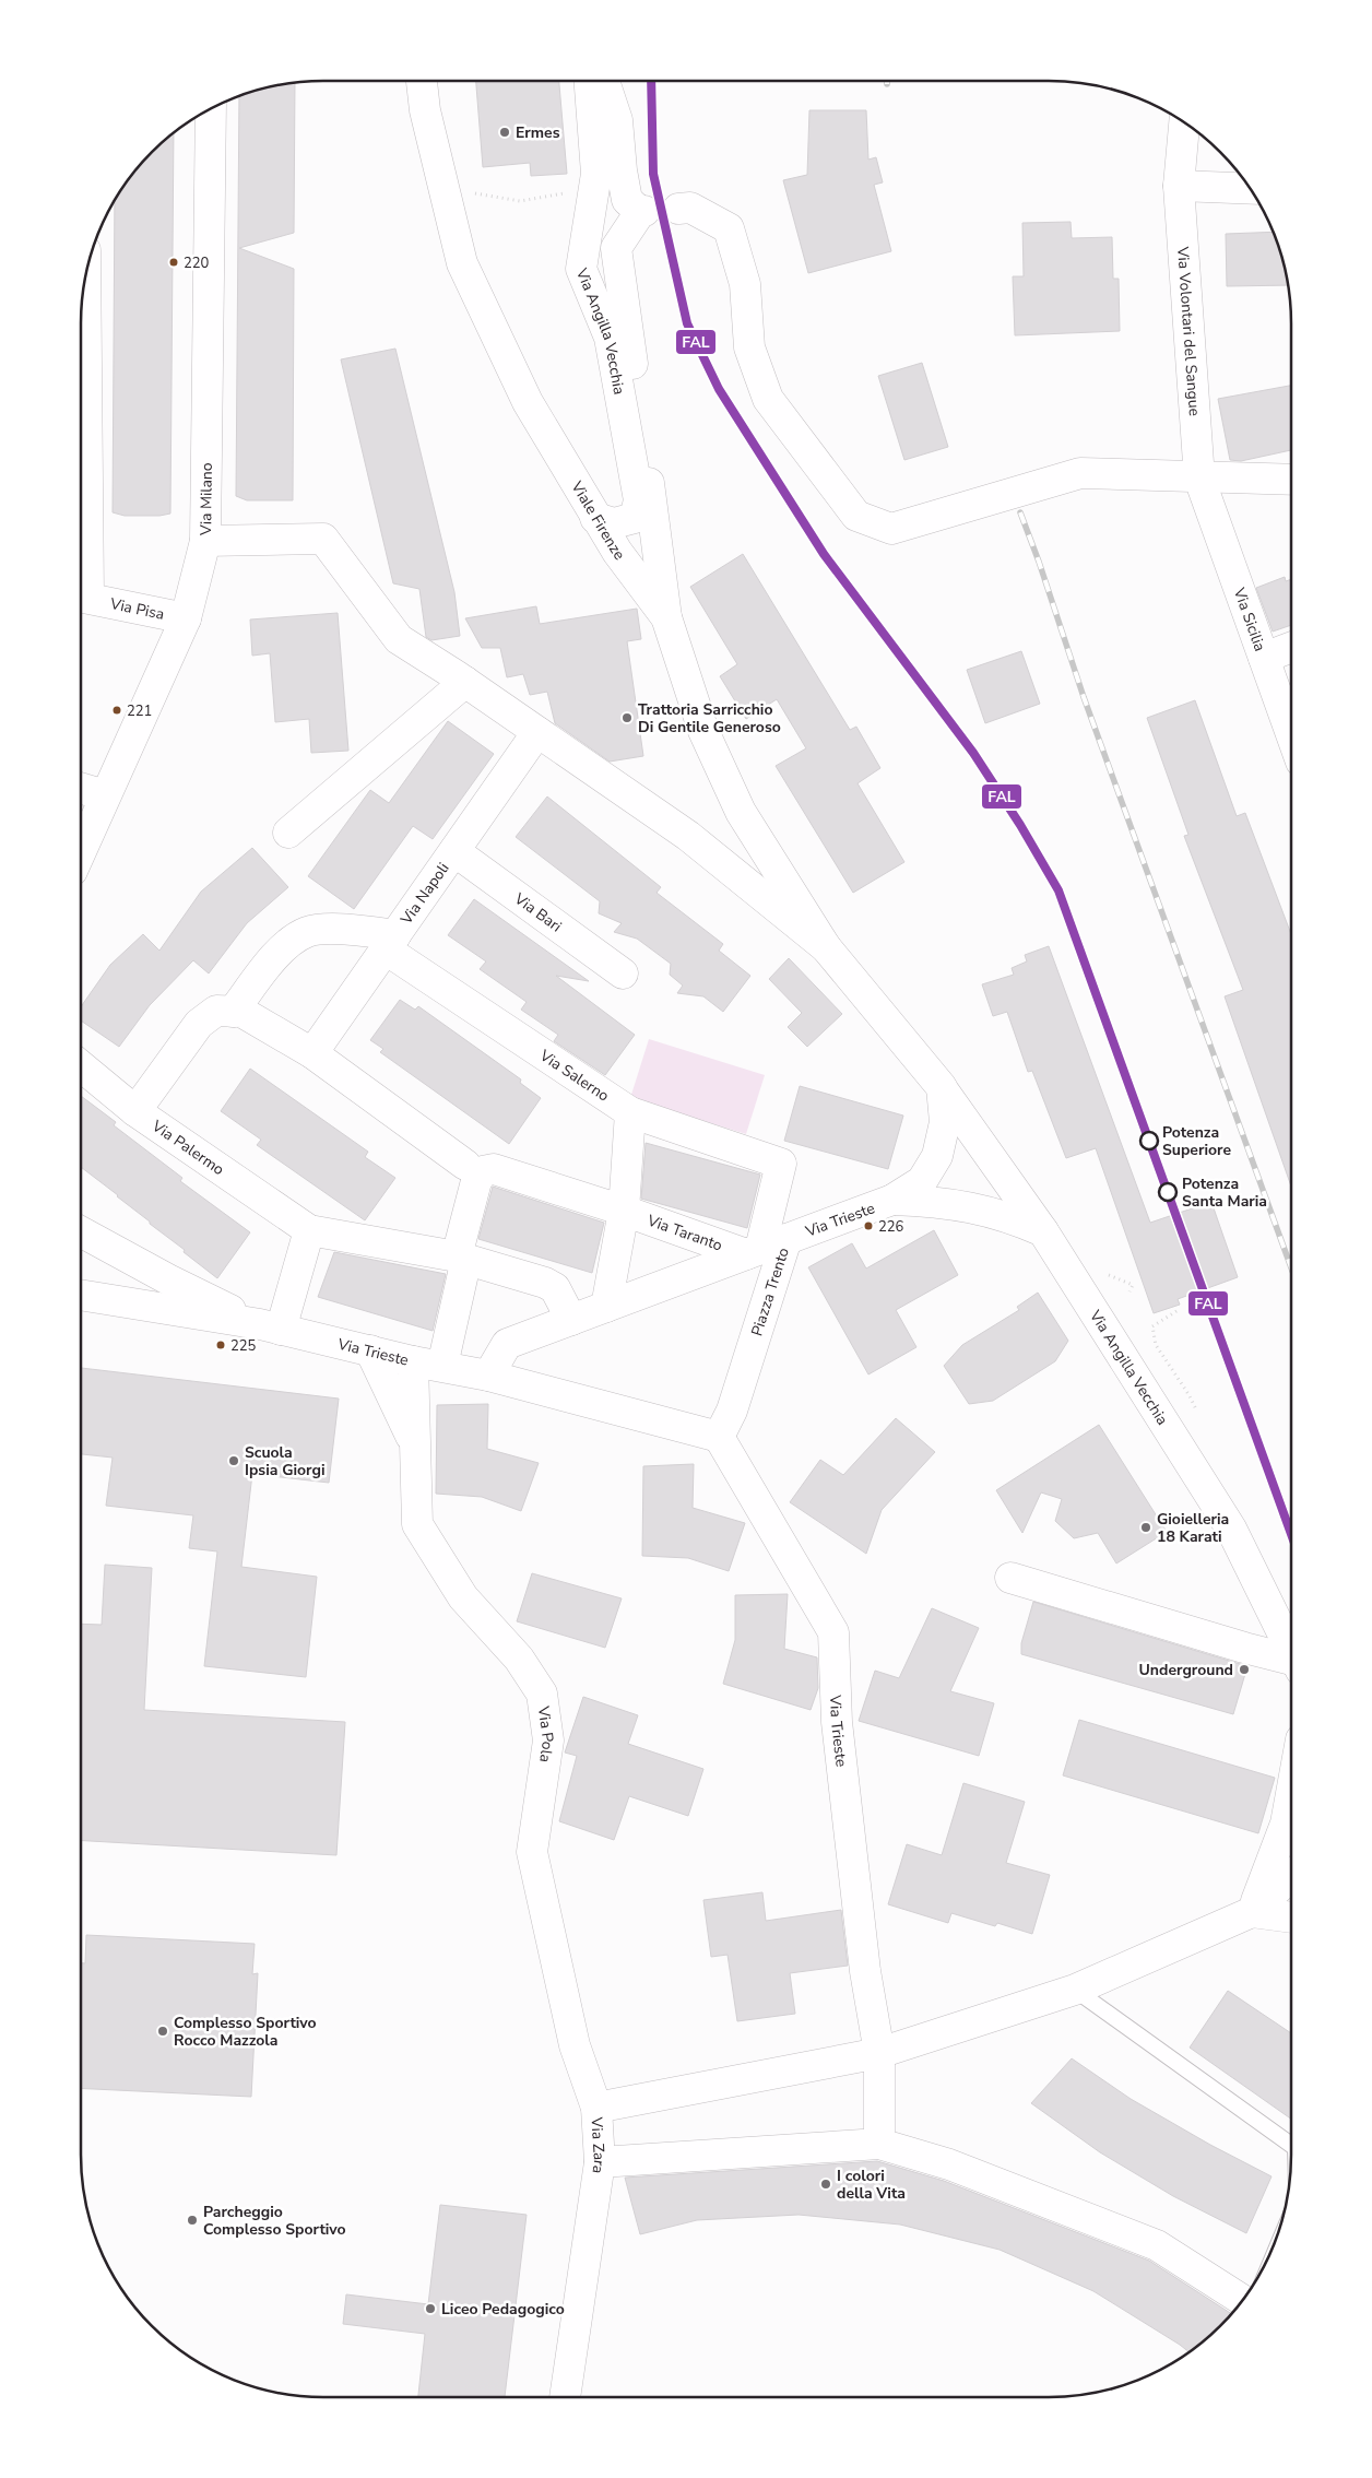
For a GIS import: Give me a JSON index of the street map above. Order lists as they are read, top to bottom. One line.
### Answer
{"streets":{"street":["Via Angilla Vecchia","Via Volontari del Sangue","Via Milano","Viale Firenze","Via Pisa","Via Sicilia","Via Napoli","Via Bari","Via Salerno","Via Palermo","Via Trieste","Via Taranto","Piazza Trento","Via Pola","Via Zara"]},"crossings":[["Via Angilla Vecchia","Viale Firenze"],["Via Volontari del Sangue","Via Sicilia"],["Via Milano","Via Pisa"],["Via Napoli","Via Bari"],["Via Napoli","Via Salerno"],["Via Salerno","Via Trieste"],["Via Salerno","Via Taranto"],["Via Salerno","Piazza Trento"],["Via Trieste","Via Taranto"],["Via Trieste","Piazza Trento"],["Via Trieste","Via Pola"],["Via Trieste","Via Zara"],["Via Taranto","Piazza Trento"],["Via Pola","Via Zara"]],"places":["Ermes","220","221","Trattoria Sarricchio Di Gentile Generoso","Potenza Superiore","Potenza Santa Maria","226","225","Scuola Ipsia Giorgi","Gioielleria 18 Karati","Underground","Complesso Sportivo Rocco Mazzola","I colori della Vita","Parcheggio Complesso Sportivo","Liceo Pedagogico"],"lines":["transit line FAL"]}
